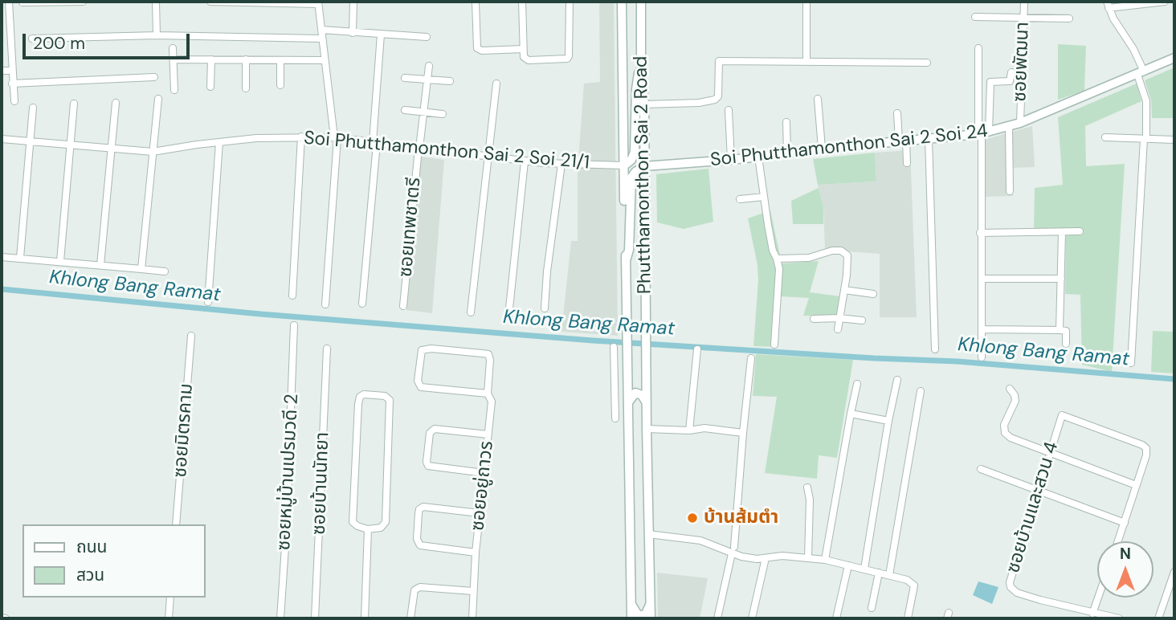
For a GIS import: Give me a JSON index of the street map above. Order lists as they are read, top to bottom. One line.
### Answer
{"streets":{"main road":["Soi Phutthamonthon Sai 2 Soi 24","Phutthamonthon Sai 2 Road"],"street":["ซอยพัฒนา","Soi Phutthamonthon Sai 2 Soi 21/1","ซอยเทพชาตรี","ซอยมิตรคาม","ซอยหมู่บ้านเปรมวดี 2","ซอยบ้านนัทยา","ซอยอยู่ถาวร","ซอยบ้านและสวน 4"]},"crossings":[["ซอยพัฒนา","Soi Phutthamonthon Sai 2 Soi 24"],["Soi Phutthamonthon Sai 2 Soi 24","Phutthamonthon Sai 2 Road"],["Soi Phutthamonthon Sai 2 Soi 21/1","Phutthamonthon Sai 2 Road"],["Soi Phutthamonthon Sai 2 Soi 21/1","ซอยเทพชาตรี"]],"water":["Khlong Bang Ramat"],"places":["บ้านส้มตำ"],"legend":["ถนน","สวน"],"scale_bar":"200 m","north":"top"}
